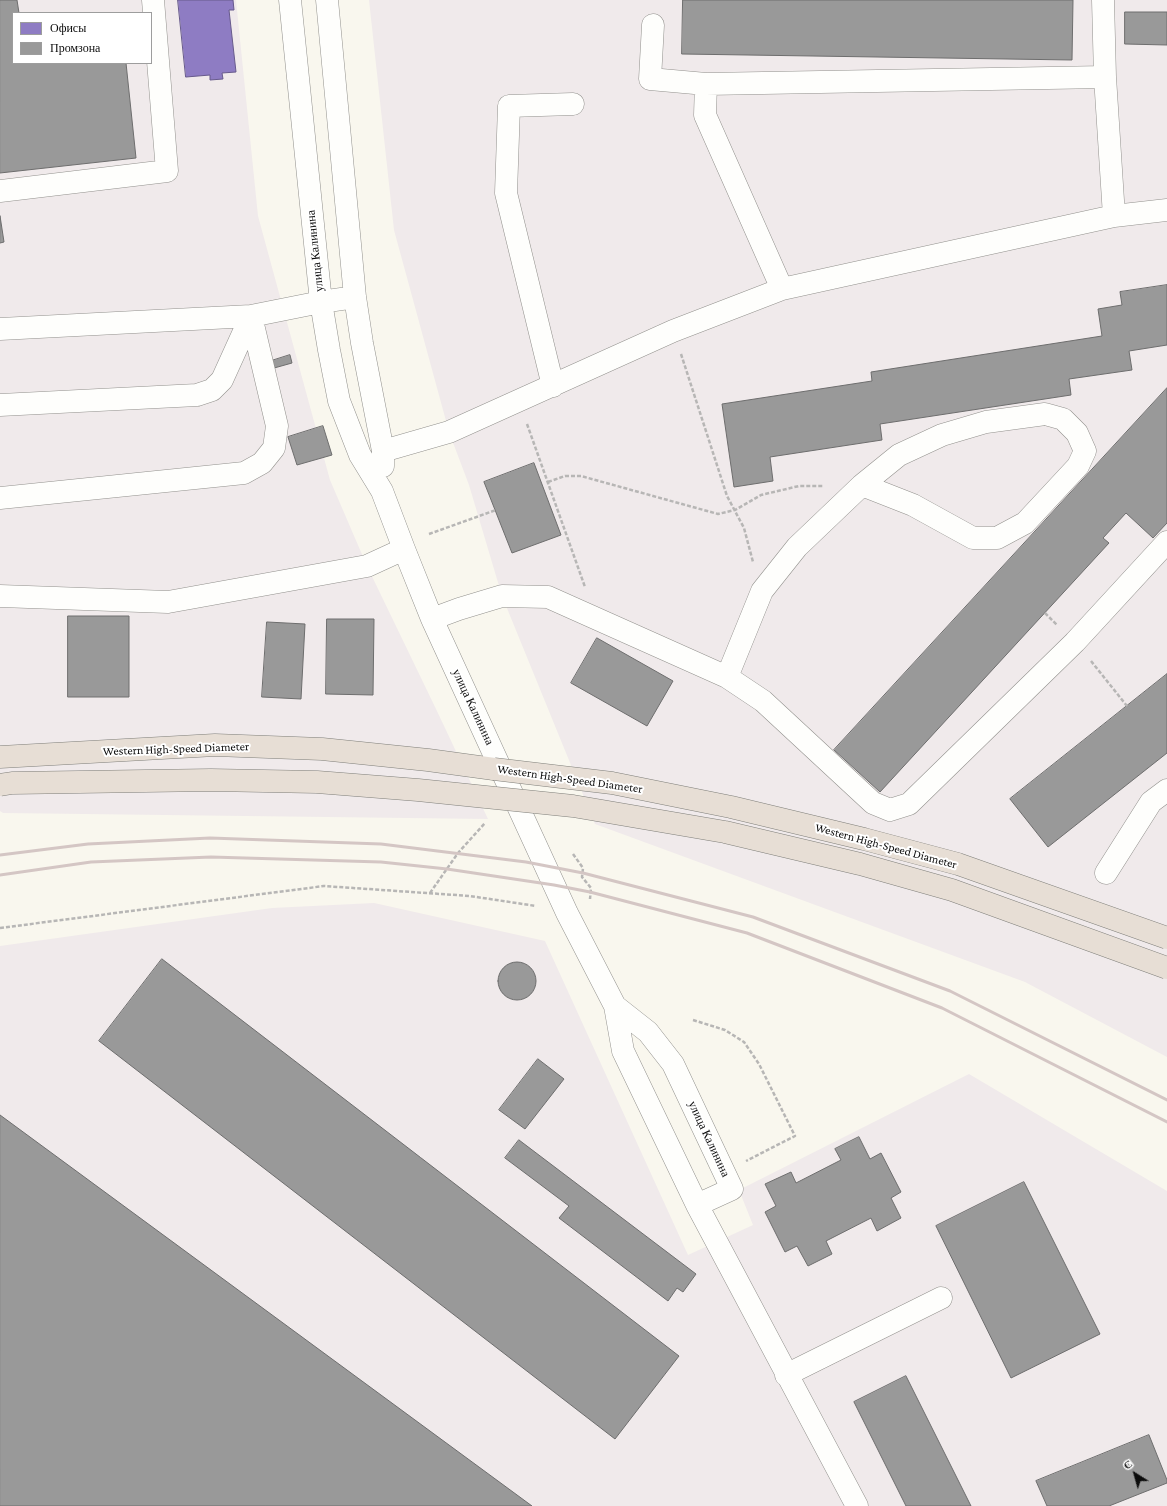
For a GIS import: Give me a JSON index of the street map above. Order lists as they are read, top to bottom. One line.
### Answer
{"streets":{"highway":["Western High-Speed Diameter"],"street":["улица Калинина"]},"legend":["Офисы","Промзона"],"north":"top left"}
